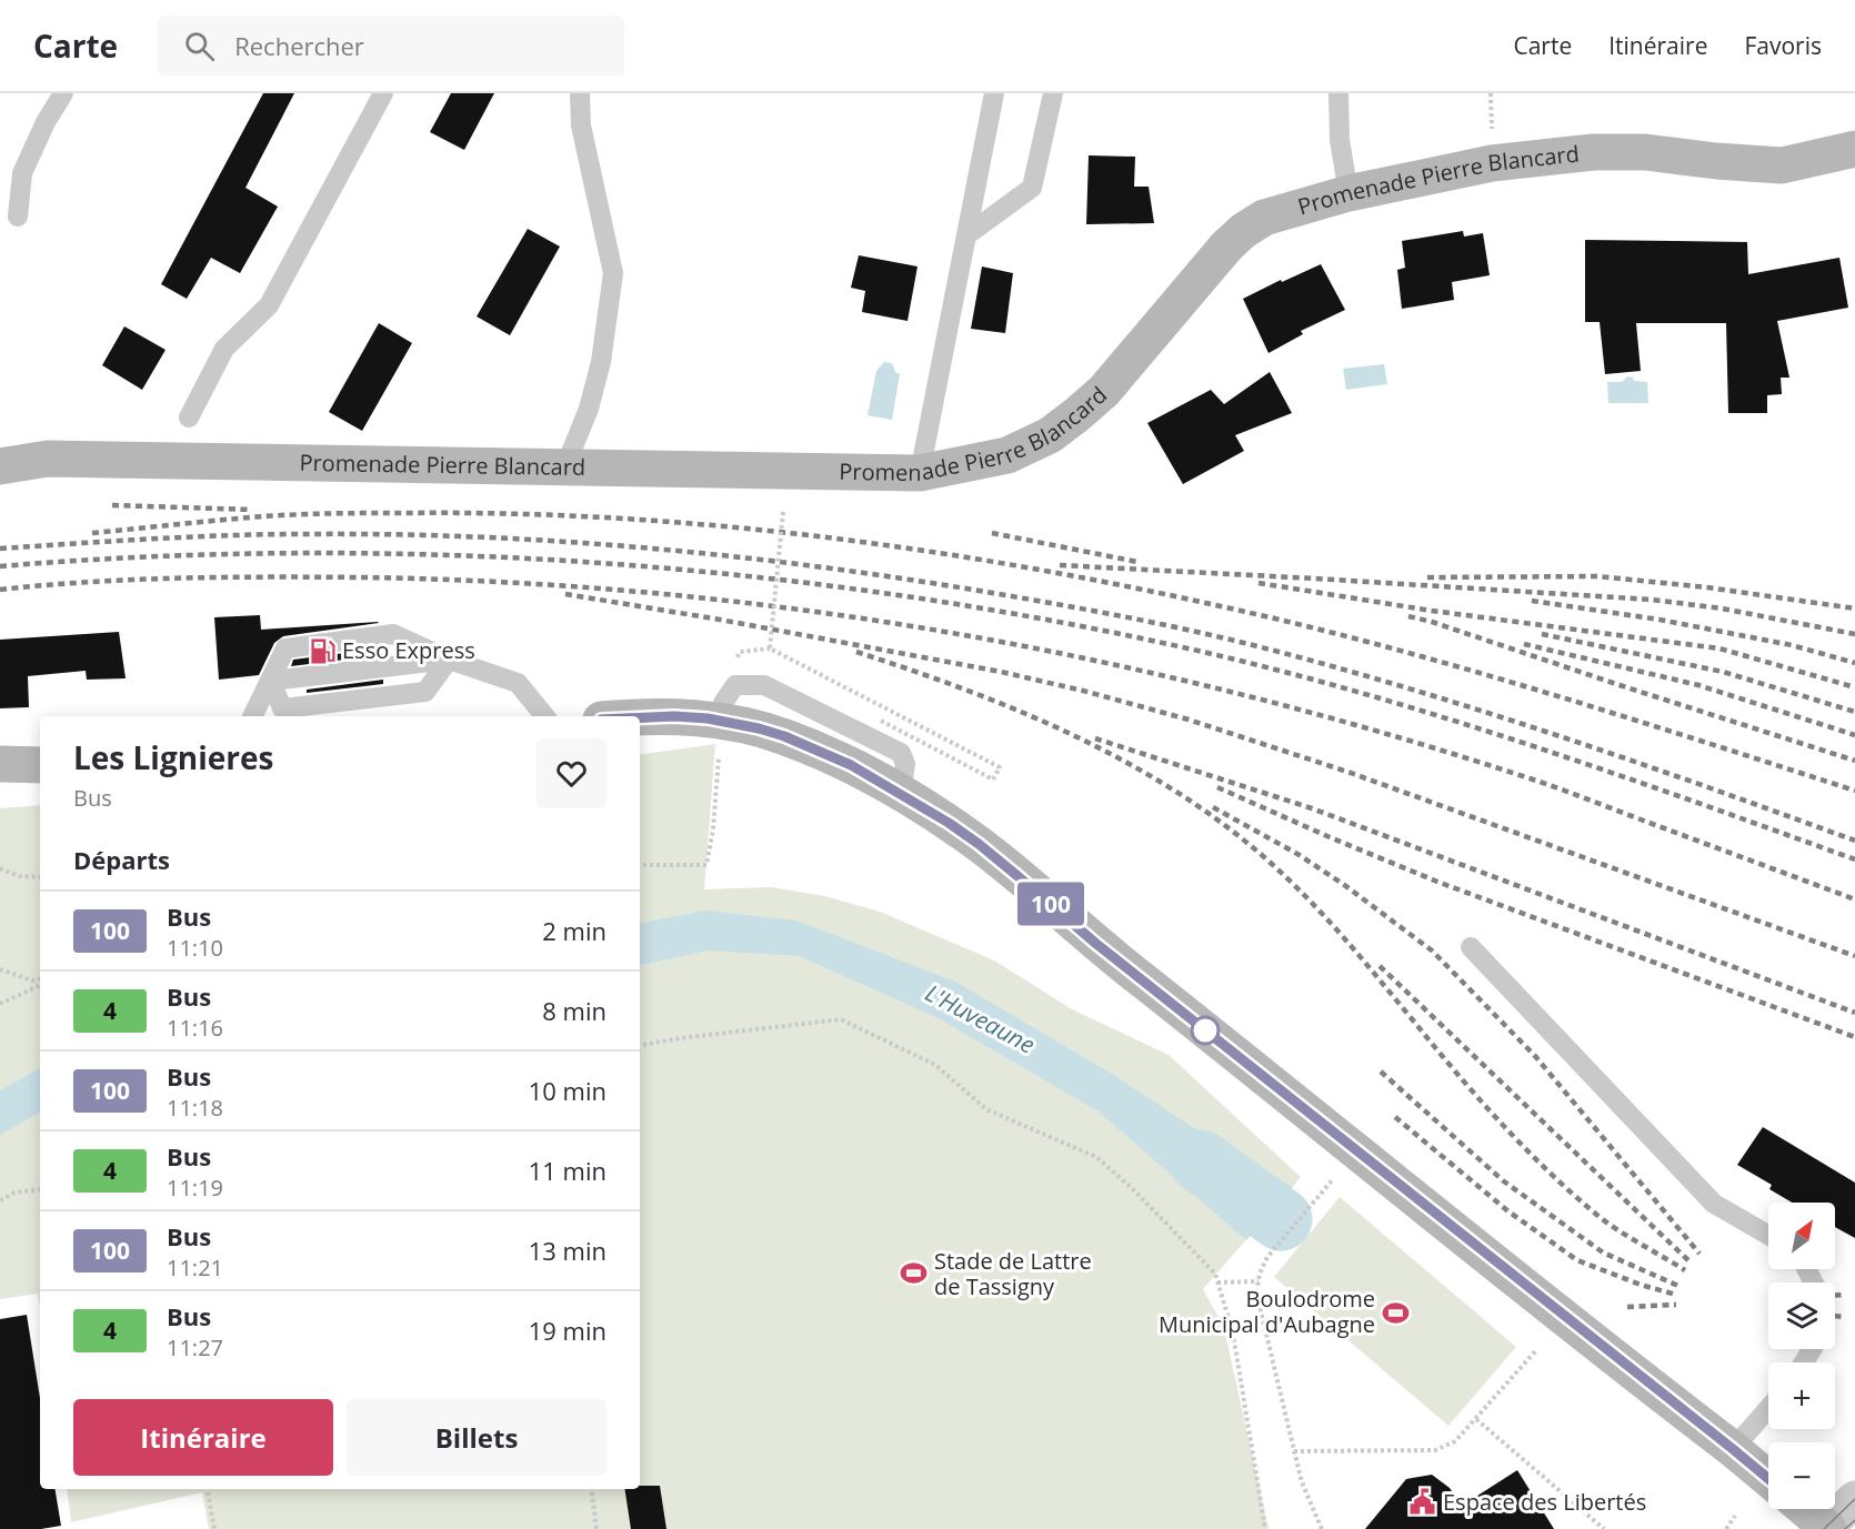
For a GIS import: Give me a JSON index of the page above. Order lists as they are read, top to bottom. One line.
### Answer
{"streets":{"street":["Promenade Pierre Blancard"]},"water":["L'Huveaune"],"places":{"fuel station":["Esso Express"],"sports":["Stade de Lattre de Tassigny","Boulodrome Municipal d'Aubagne"],"public building":["Espace des Libertés"]},"lines":["bus line 100"],"north":"top right","page":{"header":"Carte","search":"Rechercher","nav":["Carte","Itinéraire","Favoris"],"on_map":"100","heading":[["Les Lignieres","Bus"],"Départs"],"list":[{"mark":"100","name":"Bus","note":"11:10","value":"2 min"},{"mark":"4","name":"Bus","note":"11:16","value":"8 min"},{"mark":"100","name":"Bus","note":"11:18","value":"10 min"},{"mark":"4","name":"Bus","note":"11:19","value":"11 min"},{"mark":"100","name":"Bus","note":"11:21","value":"13 min"},{"mark":"4","name":"Bus","note":"11:27","value":"19 min"}],"map_buttons":["+","−"],"buttons":["Itinéraire","Billets"]}}
